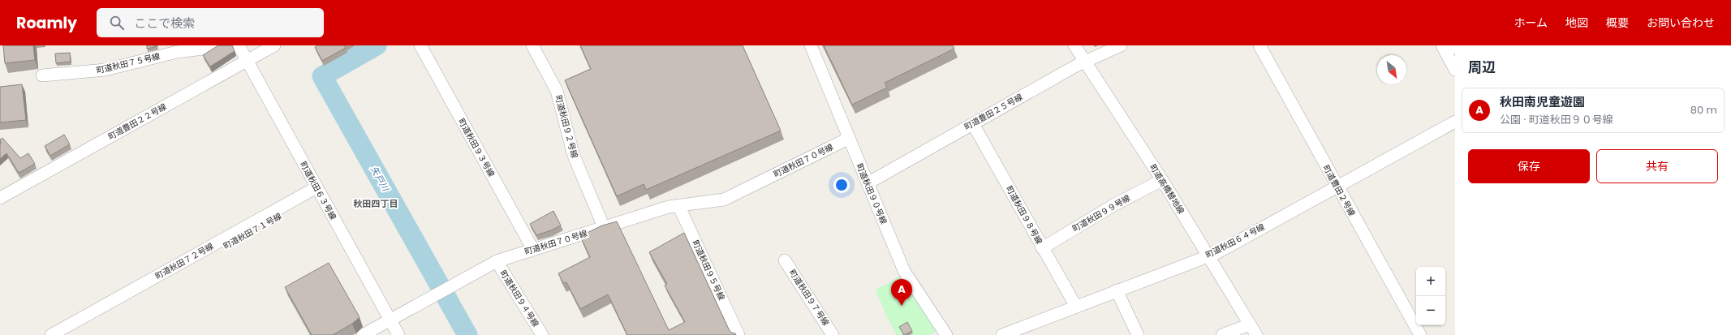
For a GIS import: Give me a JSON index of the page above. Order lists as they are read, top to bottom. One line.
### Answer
{"streets":{"street":["町道秋田７５号線","町道豊田２５号線","町道豊田２２号線","町道秋田９２号線","町道秋田９３号線","町道秋田７０号線","町道高橋替地線","町道秋田６３号線","町道豊田２号線","町道秋田９０号線","町道秋田９９号線","町道秋田９８号線","町道秋田７１号線","町道秋田６４号線","町道秋田７２号線","町道秋田９５号線","町道秋田９７号線","町道秋田９４号線"]},"crossings":[["町道豊田２５号線","町道高橋替地線"],["町道豊田２５号線","町道秋田９０号線"],["町道豊田２５号線","町道秋田９８号線"],["町道豊田２２号線","町道秋田６３号線"],["町道秋田９２号線","町道秋田７０号線"],["町道秋田９３号線","町道秋田７０号線"],["町道秋田７０号線","町道秋田６３号線"],["町道秋田７０号線","町道秋田９０号線"],["町道秋田７０号線","町道秋田９５号線"],["町道秋田７０号線","町道秋田９４号線"],["町道高橋替地線","町道秋田９９号線"],["町道高橋替地線","町道秋田６４号線"],["町道秋田６３号線","町道秋田７１号線"],["町道秋田６３号線","町道秋田７２号線"],["町道豊田２号線","町道秋田６４号線"],["町道秋田９９号線","町道秋田９８号線"],["町道秋田９８号線","町道秋田６４号線"],["町道秋田７１号線","町道秋田７２号線"]],"districts":["秋田四丁目"],"water":["矢戸川"],"north":"bottom right","page":{"header":"Roamly","search":"ここで検索","nav":["ホーム","地図","概要","お問い合わせ"],"heading":"周辺","list":[{"mark":"A","name":"秋田南児童遊園","note":"公園 · 町道秋田９０号線","value":"80 m"}],"buttons":["保存","共有"],"map_buttons":["+","−"],"pins":"A"}}
